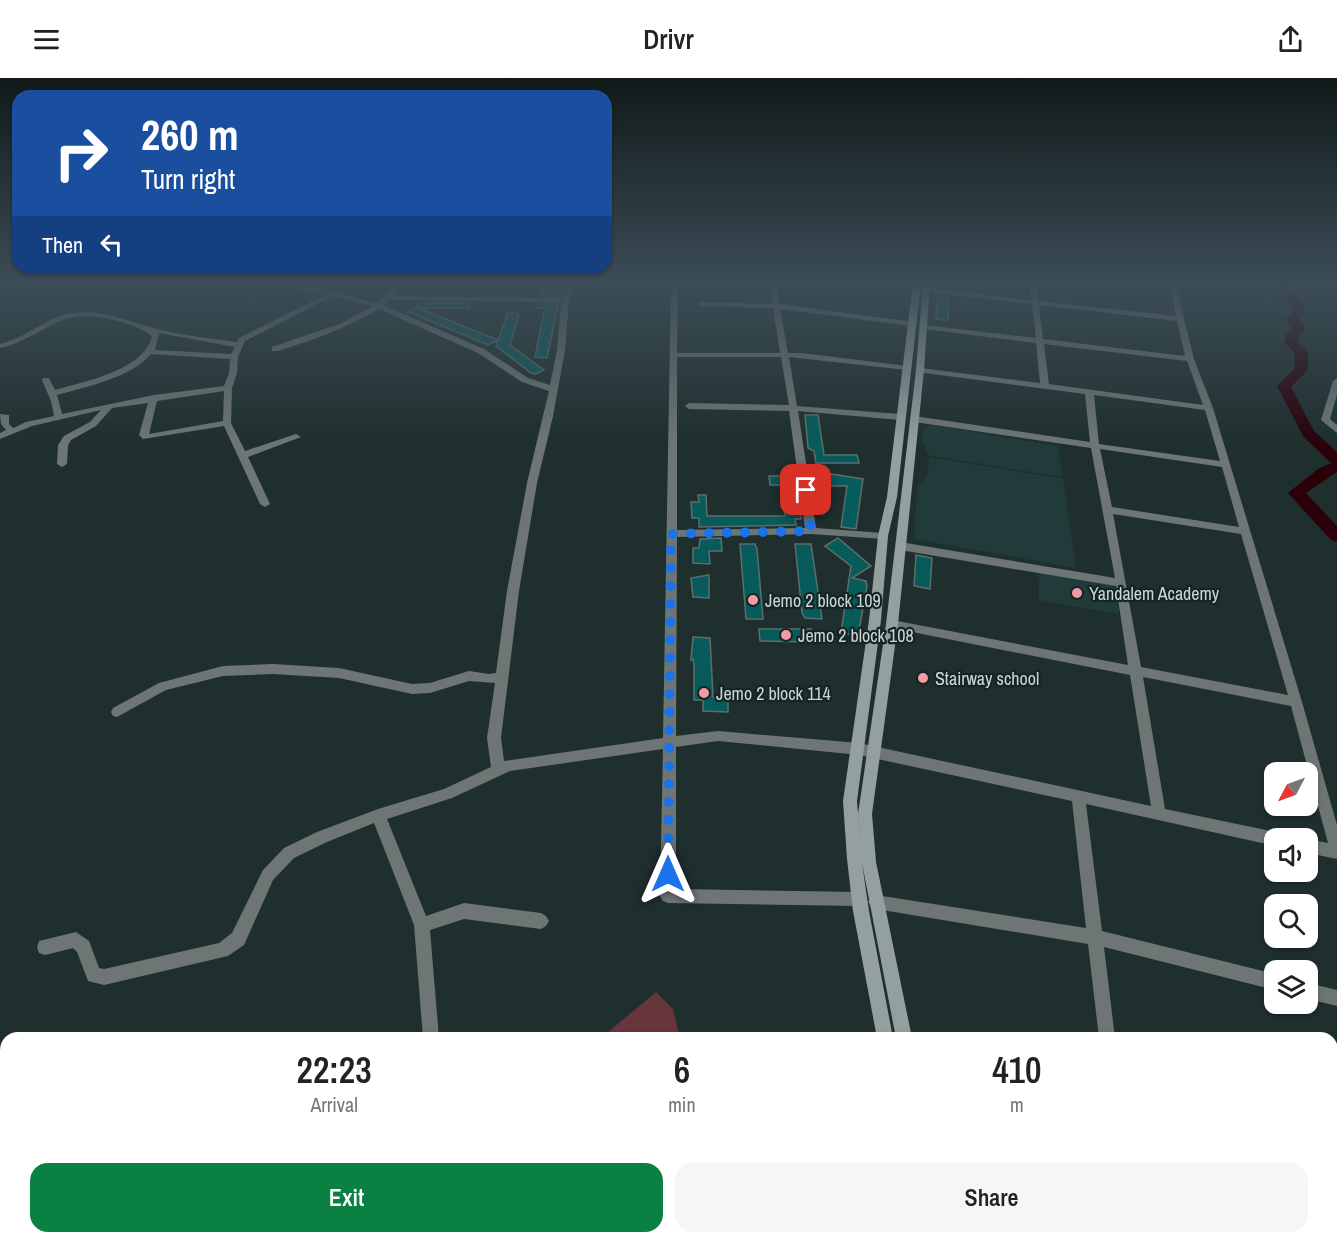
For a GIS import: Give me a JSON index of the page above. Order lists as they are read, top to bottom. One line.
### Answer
{"places":["Yandalem Academy","Jemo 2 block 109","Jemo 2 block 108","Stairway school","Jemo 2 block 114"],"north":"bottom left","page":{"header":"Drivr","turn":["260 m","Turn right"],"then":"Then","eta":["22:23","Arrival","6","min","410","m"],"buttons":["Exit","Share"]}}
